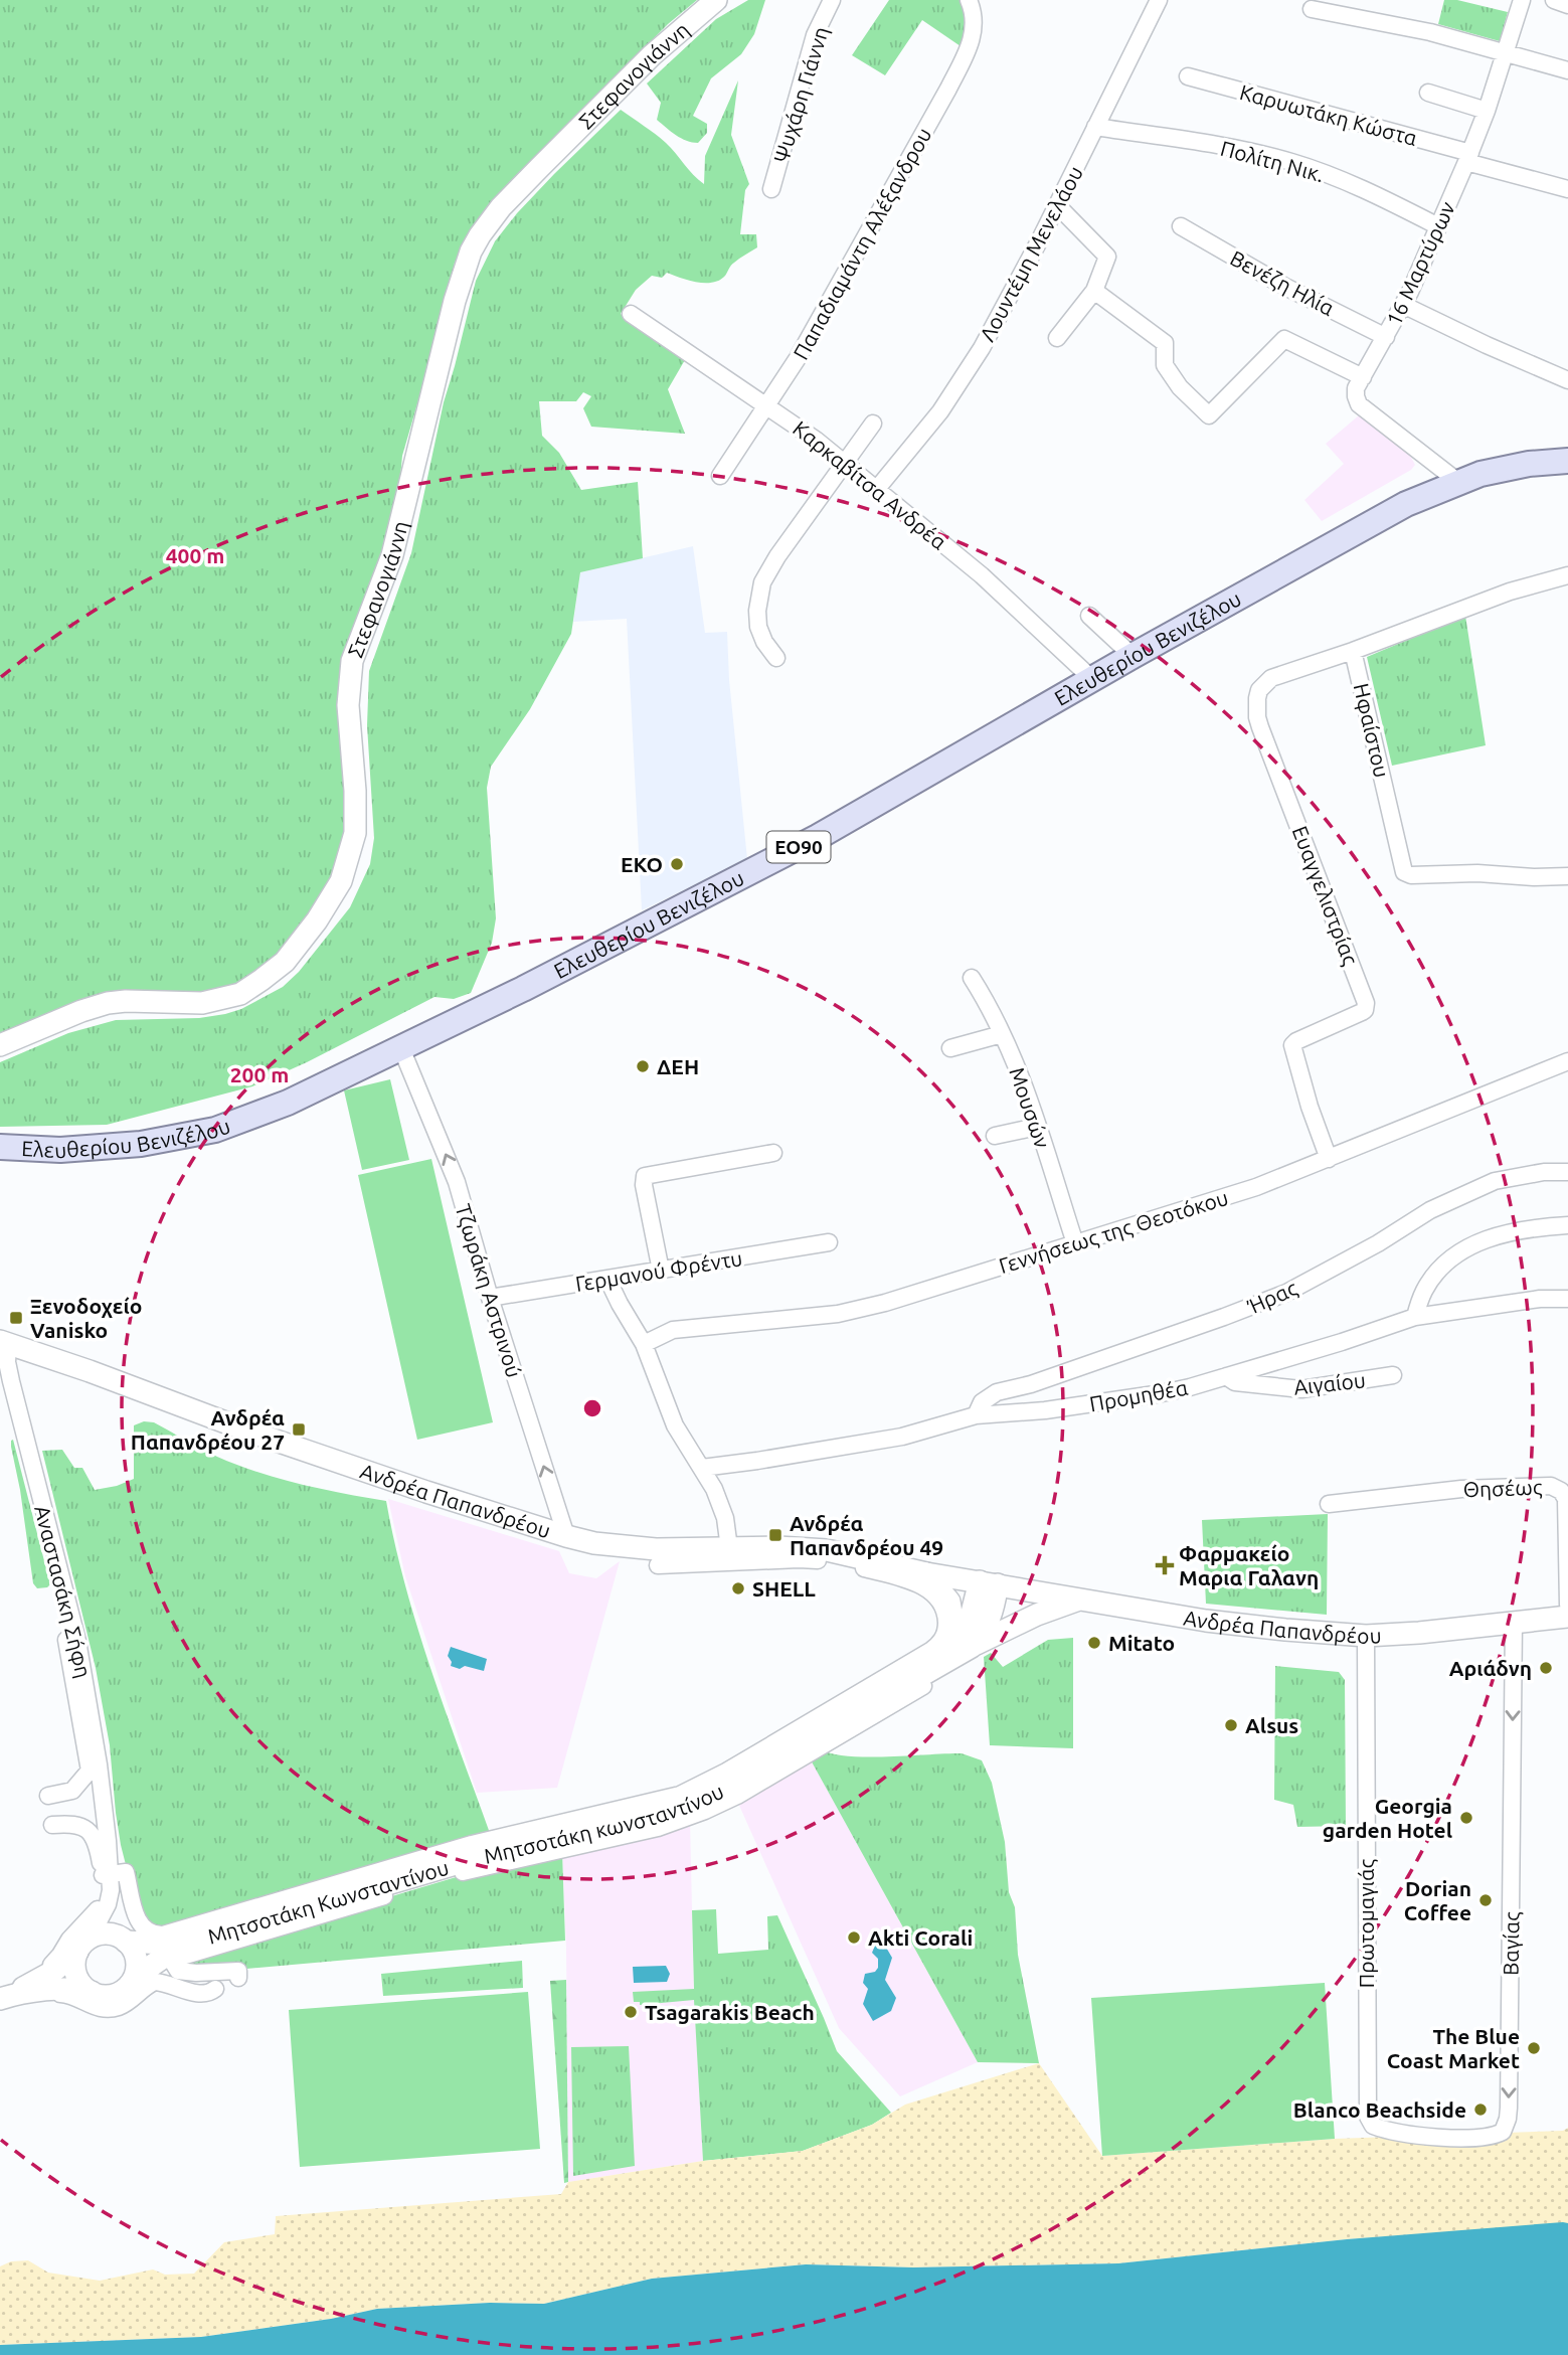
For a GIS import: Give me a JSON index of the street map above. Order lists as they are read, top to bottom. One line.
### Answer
{"streets":{"main road":["Ελευθερίου Βενιζέλου","ΕΟ90"],"street":["Στεφανογιάννη","Ψυχάρη Γιάννη","Καρυωτάκη Κώστα","Πολίτη Νικ.","Παπαδιαμάντη Αλέξανδρου","Λουντέμη Μενελάου","16 Μαρτύρων","Βενέζη Ηλία","Καρκαβίτσα Ανδρέα","Ηφαίστου","Ευαγγελιστρίας","Μουσών","Γεννήσεως της Θεοτόκου","Γερμανού Φρέντυ","Τζωράκη Αστρινού","Ήρας","Αιγαίου","Προμηθέα","Θησέως","Ανδρέα Παπανδρέου","Αναστασάκη Σήφη","Μητσοτάκη κωνσταντίνου","Μητσοτάκη Κωνσταντίνου","Πρωτομαγιάς","Βαγίας"]},"crossings":[["Καρυωτάκη Κώστα","16 Μαρτύρων"],["Πολίτη Νικ.","Λουντέμη Μενελάου"],["Πολίτη Νικ.","16 Μαρτύρων"],["Παπαδιαμάντη Αλέξανδρου","Καρκαβίτσα Ανδρέα"],["Λουντέμη Μενελάου","Καρκαβίτσα Ανδρέα"],["16 Μαρτύρων","Βενέζη Ηλία"],["Καρκαβίτσα Ανδρέα","Ελευθερίου Βενιζέλου"],["Ελευθερίου Βενιζέλου","Τζωράκη Αστρινού"],["Ηφαίστου","Ευαγγελιστρίας"],["Ευαγγελιστρίας","Γεννήσεως της Θεοτόκου"],["Μουσών","Γεννήσεως της Θεοτόκου"],["Γερμανού Φρέντυ","Τζωράκη Αστρινού"],["Τζωράκη Αστρινού","Ανδρέα Παπανδρέου"],["Ήρας","Προμηθέα"],["Αιγαίου","Προμηθέα"],["Ανδρέα Παπανδρέου","Αναστασάκη Σήφη"],["Ανδρέα Παπανδρέου","Πρωτομαγιάς"],["Ανδρέα Παπανδρέου","Βαγίας"],["Μητσοτάκη κωνσταντίνου","Μητσοτάκη Κωνσταντίνου"],["Πρωτομαγιάς","Βαγίας"]],"one_way":["Βαγίας"],"places":{"other":["EKO","ΔΕΗ","SHELL","Mitato","Αριάδνη","Alsus","Georgia garden Hotel","Dorian Coffee","Akti Corali","Tsagarakis Beach","The Blue Coast Market","Blanco Beachside"],"transit":["Ξενοδοχείο Vanisko","Ανδρέα Παπανδρέου 27","Ανδρέα Παπανδρέου 49"],"health":["Φαρμακείο Μαρια Γαλανη"]},"rings":["400 m","200 m"]}
